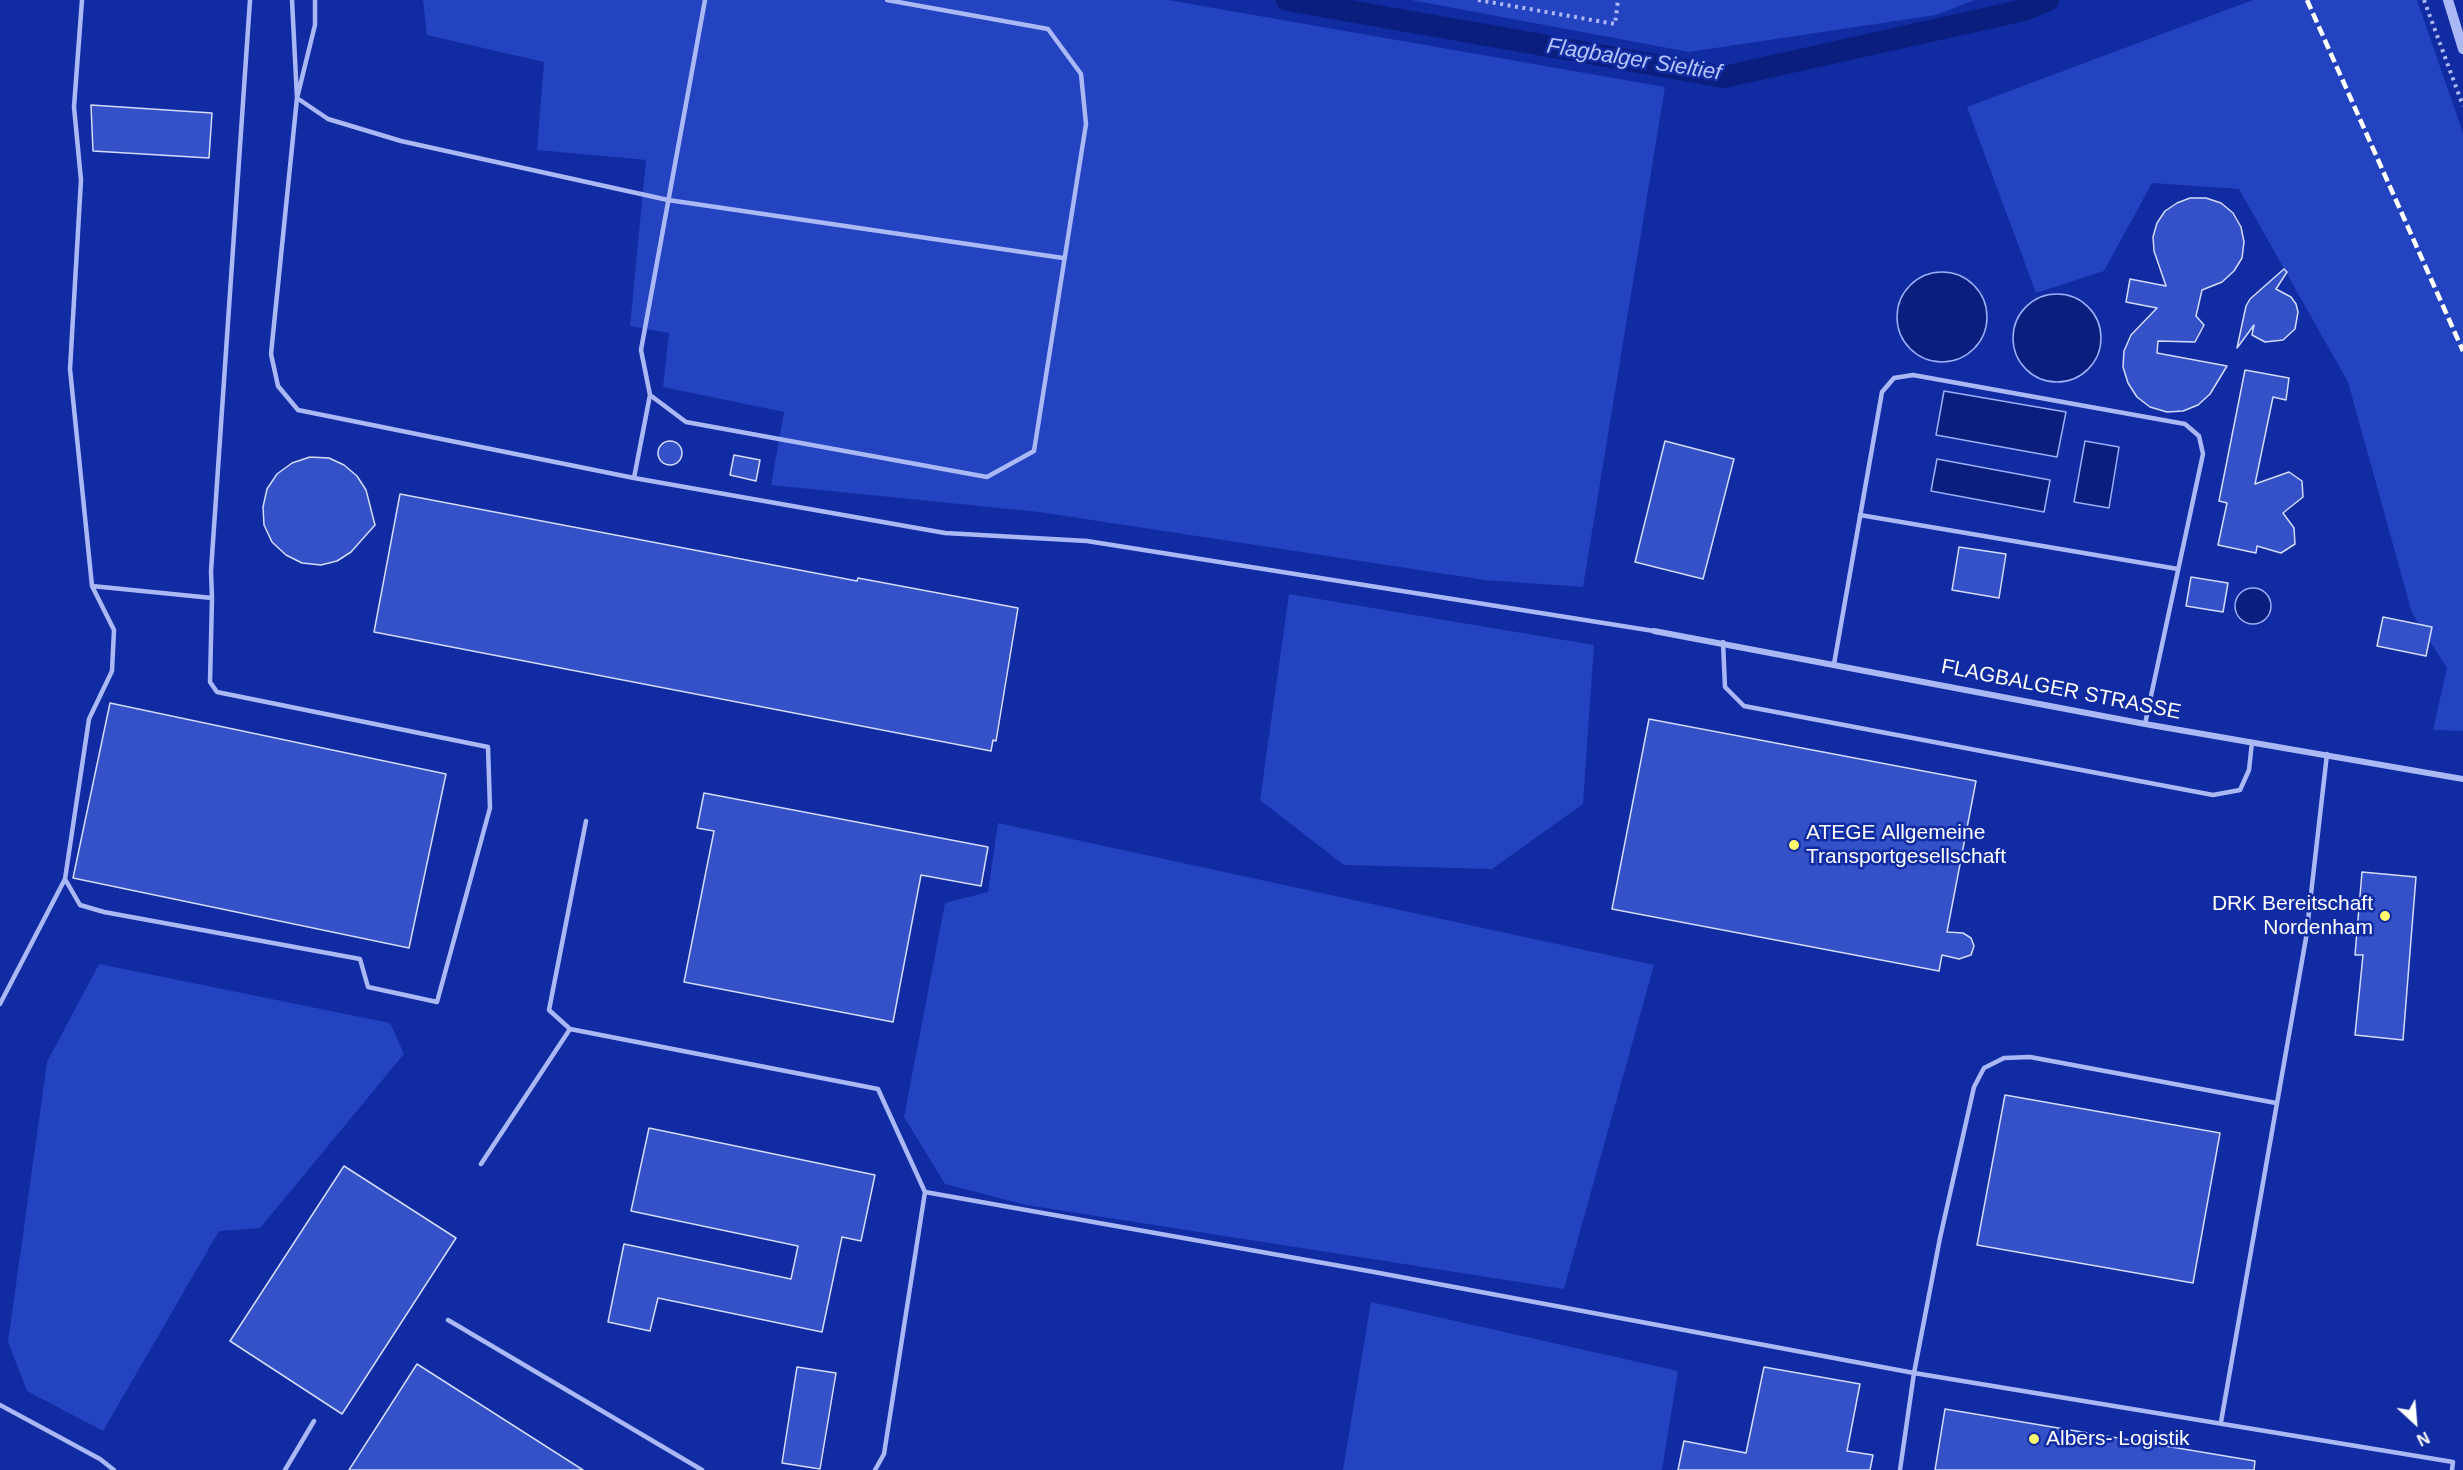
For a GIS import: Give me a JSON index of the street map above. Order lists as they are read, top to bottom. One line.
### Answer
{"streets":{"street":["FLAGBALGER STRASSE"]},"water":["Flagbalger Sieltief"],"places":["ATEGE Allgemeine Transportgesellschaft","DRK Bereitschaft Nordenham","Albers- Logistik"],"north":"bottom right"}
